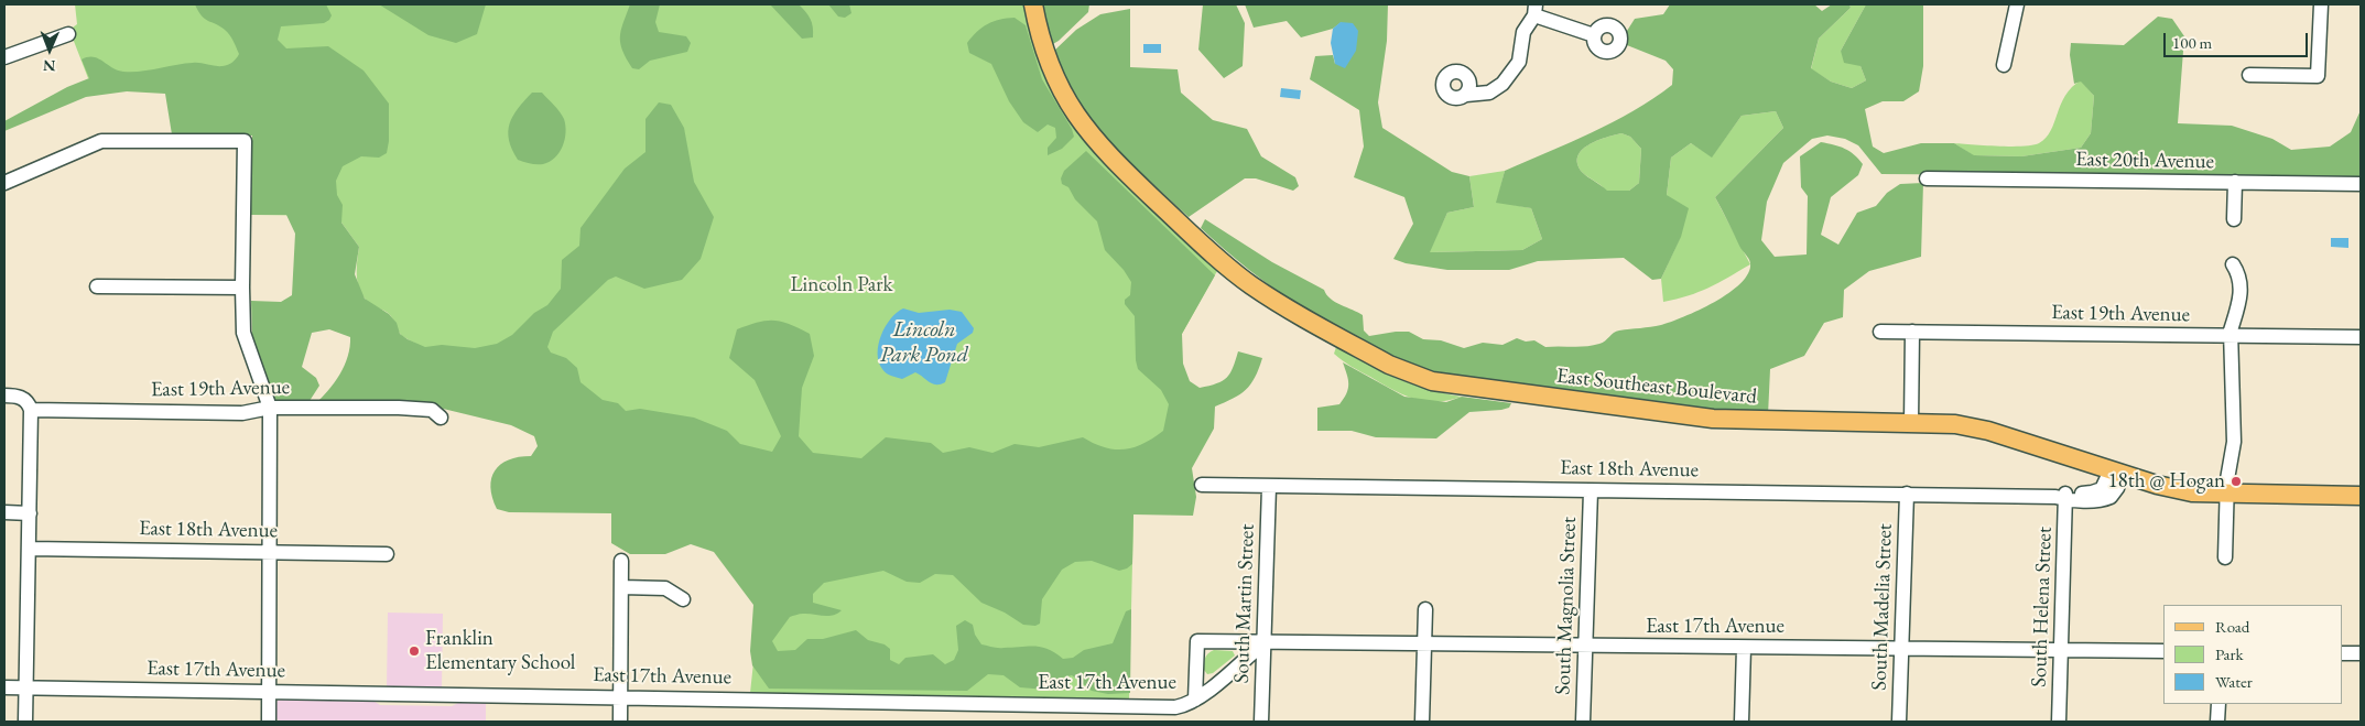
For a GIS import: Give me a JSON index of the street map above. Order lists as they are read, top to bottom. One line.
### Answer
{"streets":{"main road":["East Southeast Boulevard"],"street":["East 20th Avenue","East 19th Avenue","East 18th Avenue","South Martin Street","South Magnolia Street","South Madelia Street","South Helena Street","East 17th Avenue"]},"crossings":[["East Southeast Boulevard","East 18th Avenue"],["East 18th Avenue","South Martin Street"],["East 18th Avenue","South Magnolia Street"],["East 18th Avenue","South Madelia Street"],["East 18th Avenue","South Helena Street"],["South Martin Street","East 17th Avenue"],["South Magnolia Street","East 17th Avenue"],["South Madelia Street","East 17th Avenue"],["South Helena Street","East 17th Avenue"]],"water":["Lincoln Park Pond"],"parks":["Lincoln Park"],"places":["18th @ Hogan","Franklin Elementary School"],"legend":["Road","Park","Water"],"scale_bar":"100 m","north":"bottom"}
